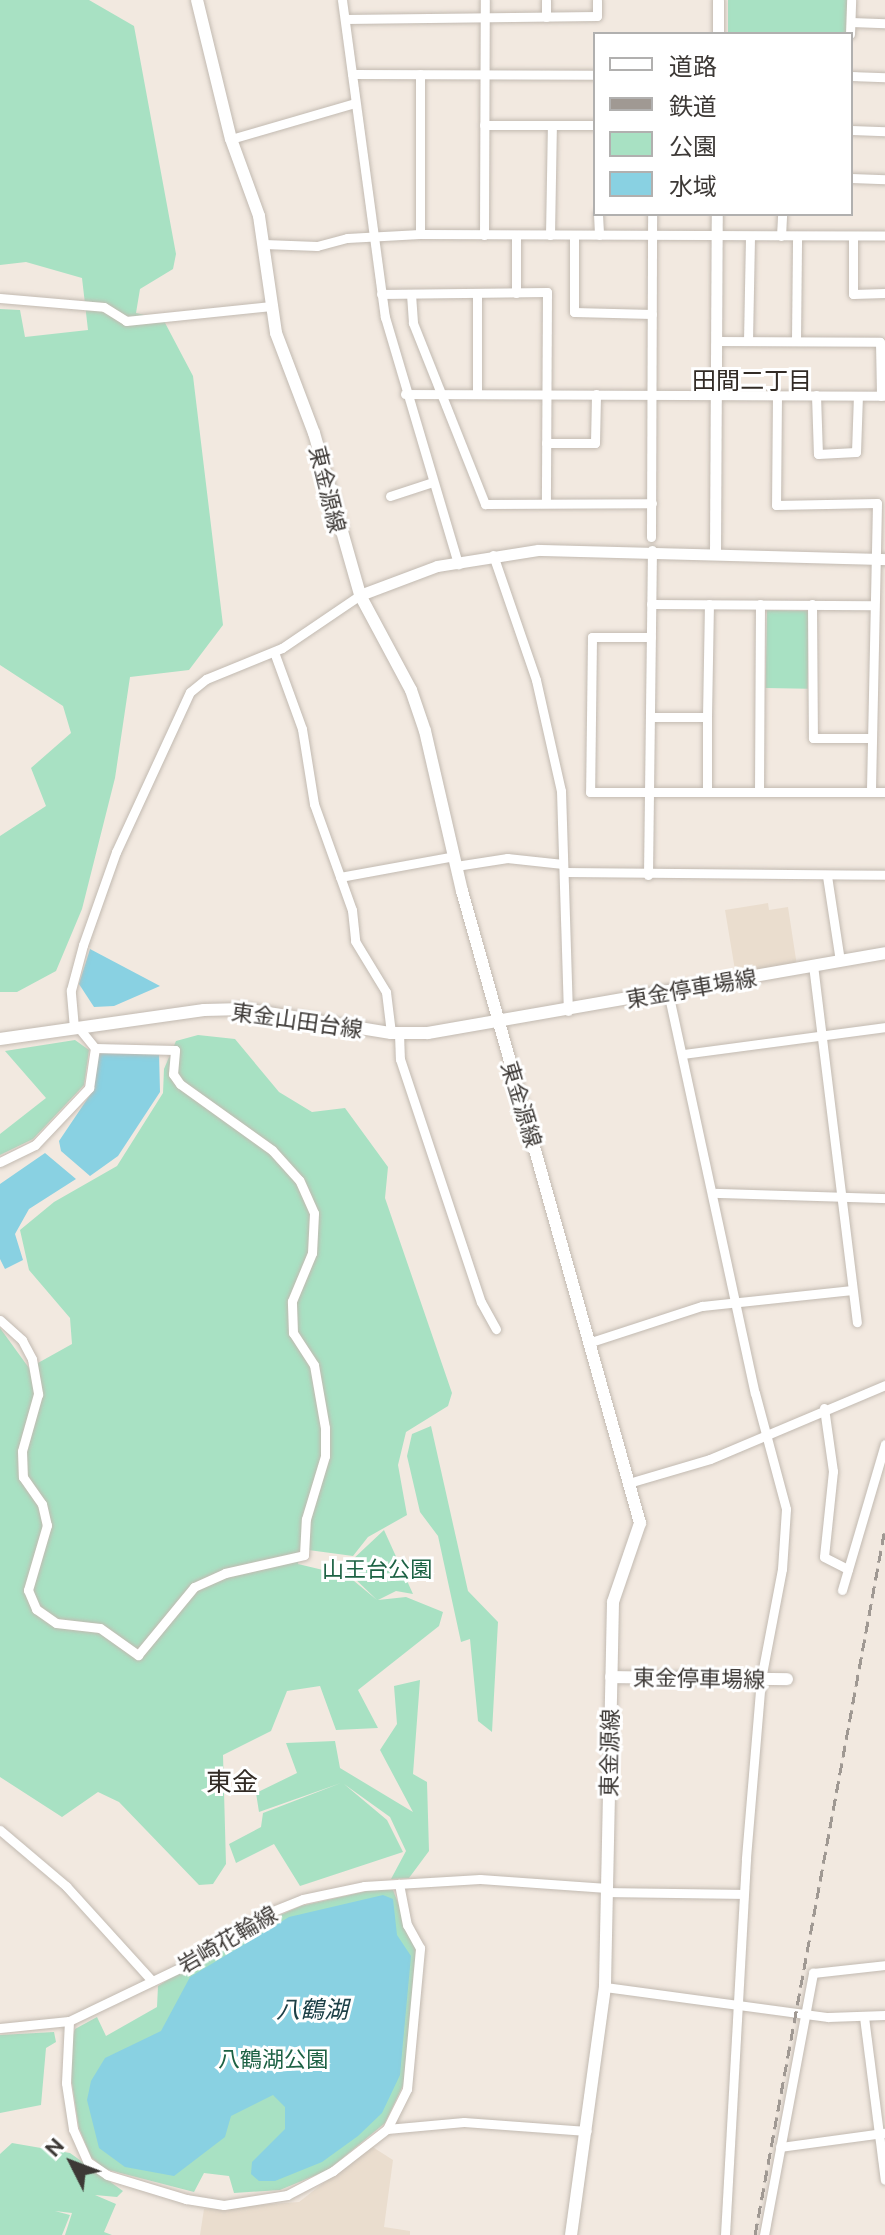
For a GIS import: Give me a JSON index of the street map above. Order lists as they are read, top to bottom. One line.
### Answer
{"streets":{"main road":["東金源線","東金停車場線","東金山田台線"],"street":["岩崎花輪線"]},"crossings":[["東金源線","東金停車場線"],["東金源線","東金山田台線"],["東金源線","岩崎花輪線"],["東金停車場線","東金山田台線"]],"districts":["田間二丁目","東金"],"water":["八鶴湖"],"parks":["山王台公園","八鶴湖公園"],"legend":["道路","鉄道","公園","水域"],"north":"top left"}
